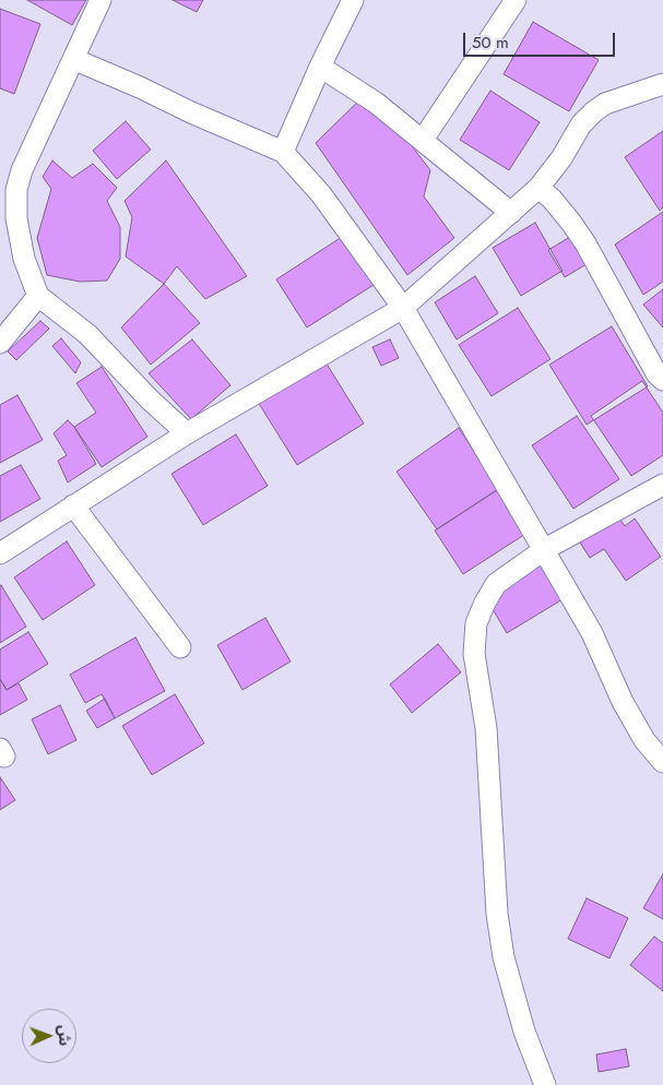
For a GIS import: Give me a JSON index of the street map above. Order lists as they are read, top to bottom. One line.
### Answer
{"scale_bar":"50 m","north":"right"}
